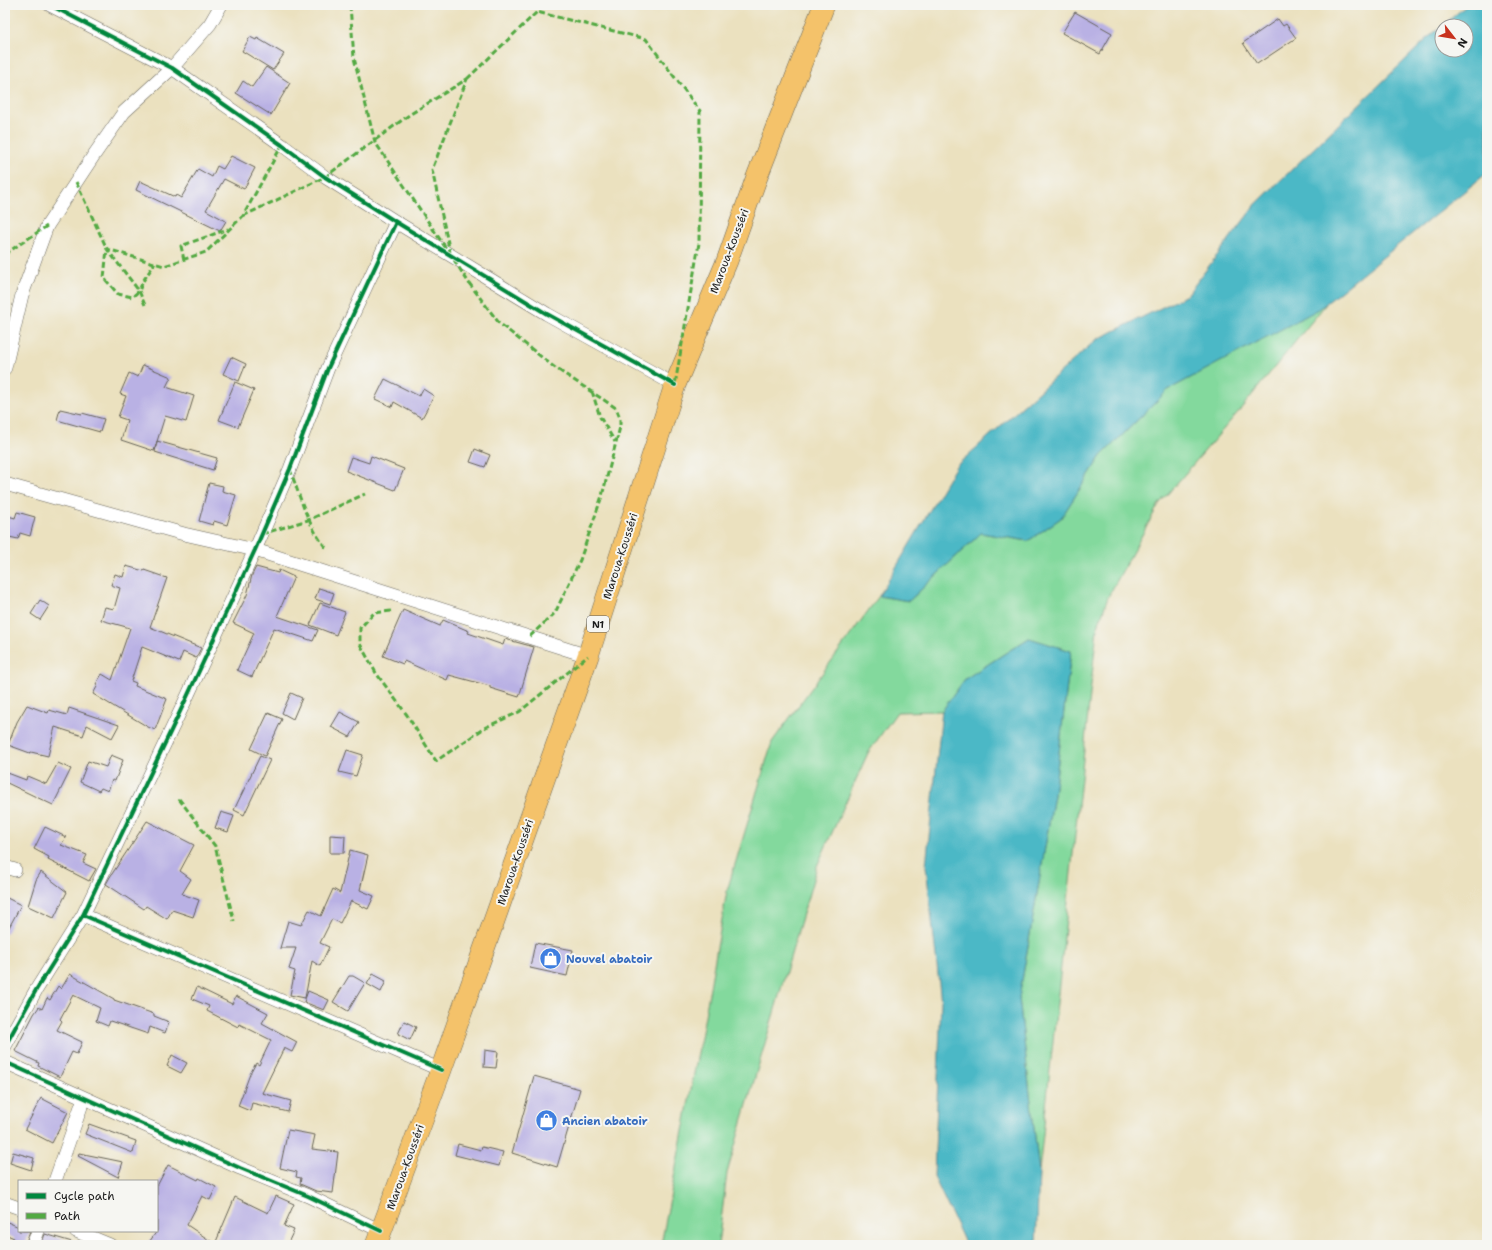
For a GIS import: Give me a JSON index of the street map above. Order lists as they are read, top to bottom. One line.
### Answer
{"streets":{"highway":["Maroua-Kousséri","N1"]},"places":{"shop":["Nouvel abatoir","Ancien abatoir"]},"legend":["Cycle path","Path"],"north":"bottom right"}
